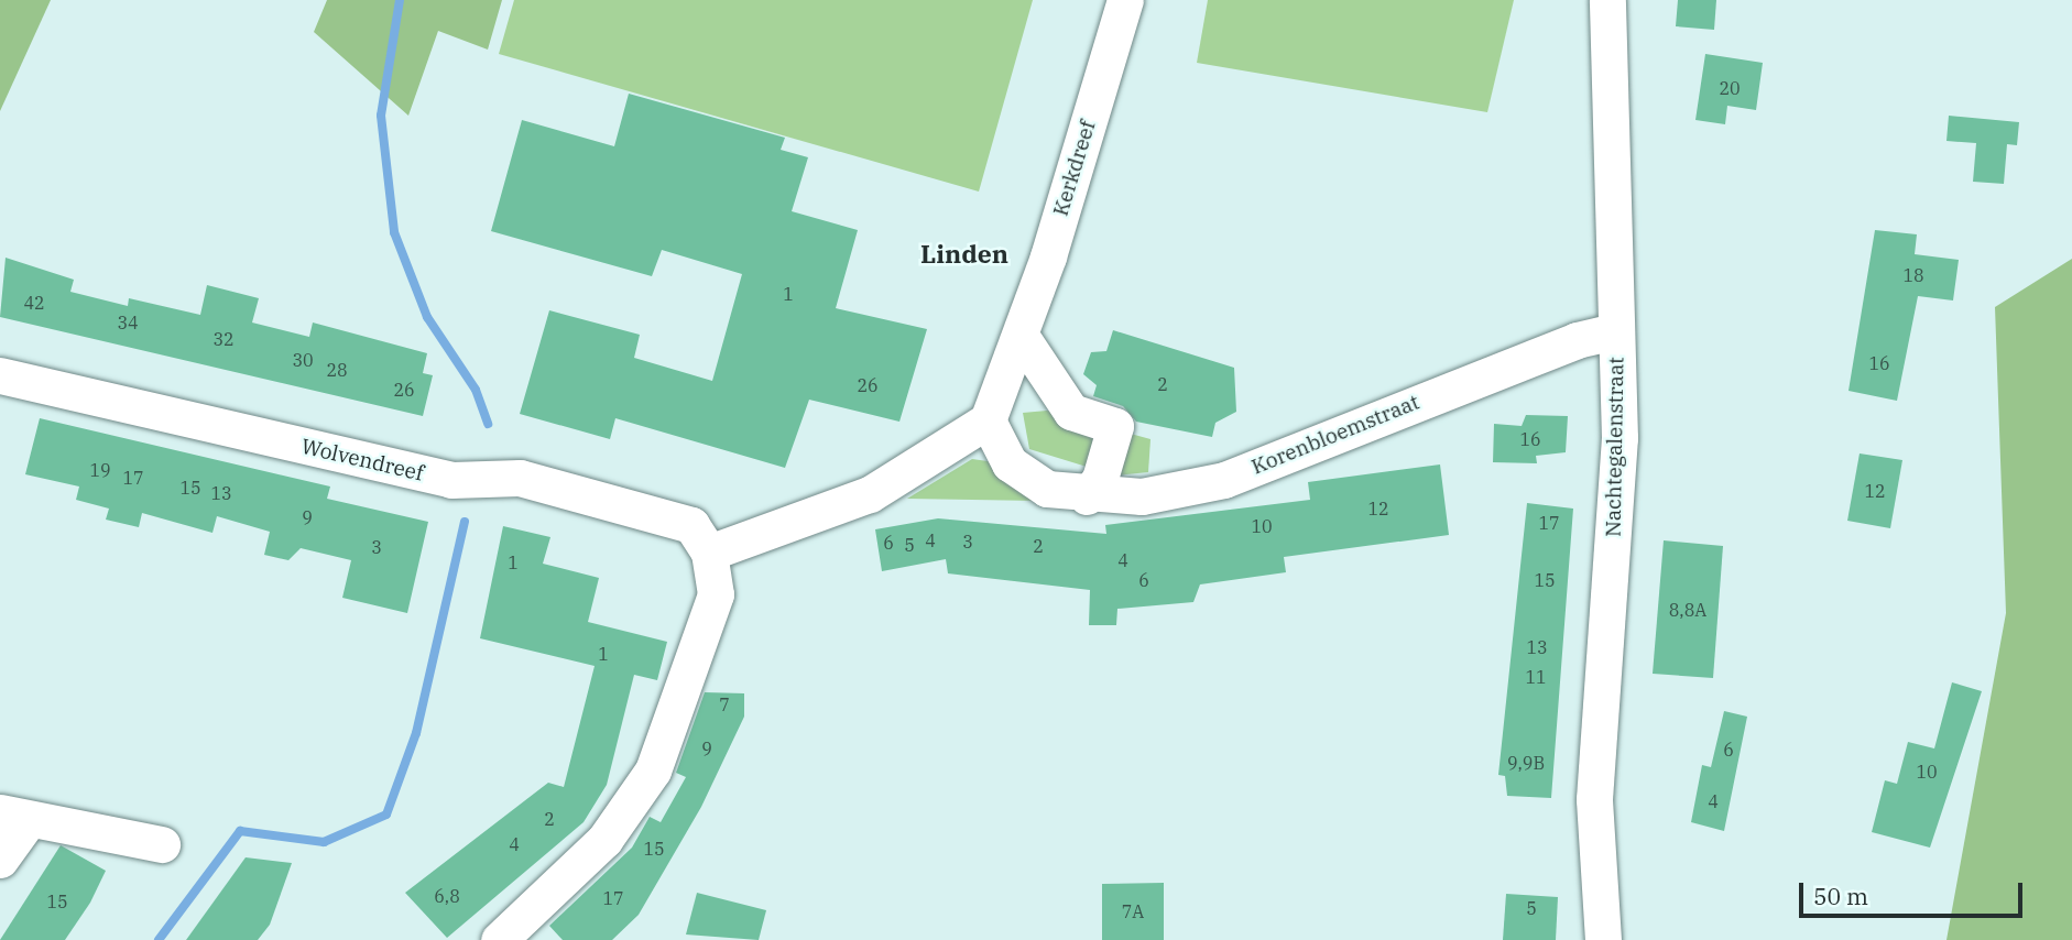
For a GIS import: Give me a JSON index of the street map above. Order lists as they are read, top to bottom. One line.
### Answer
{"streets":{"street":["Kerkdreef","Korenbloemstraat","Nachtegalenstraat","Wolvendreef"]},"crossings":[["Kerkdreef","Korenbloemstraat"],["Korenbloemstraat","Nachtegalenstraat"]],"districts":["Linden"],"house_numbers":["20","18","1","42","34","32","30","16","28","2","26","26","16","19","17","15","12","13","12","9","17","10","4","3","6","5","2","3","4","1","6","15","8,8A","13","1","11","7","9","6","9,9B","10","4","2","4","15","6,8","17","15","5","7A"],"scale_bar":"50 m"}
